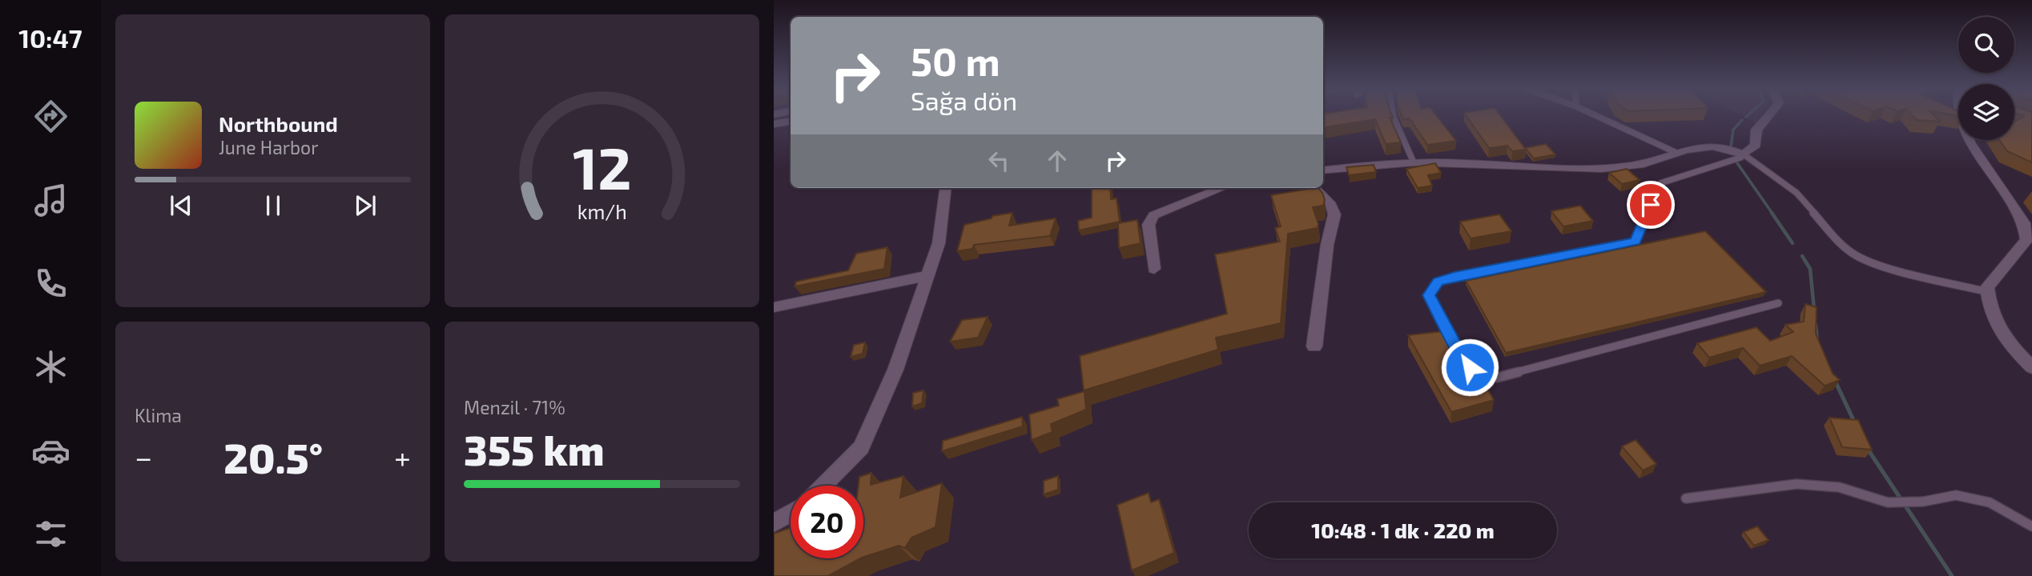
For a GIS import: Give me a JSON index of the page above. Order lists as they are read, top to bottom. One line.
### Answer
{"page":{"tabs":"10:47","turn":["50 m","Sağa dön"],"song":["Northbound","June Harbor"],"tile":["Klima",["Menzil · 71%","355 km"]],"heat":["−","20.5°","+"],"limit":"20","trip":"10:48 · 1 dk · 220 m","gauge":["12","km/h"]}}
